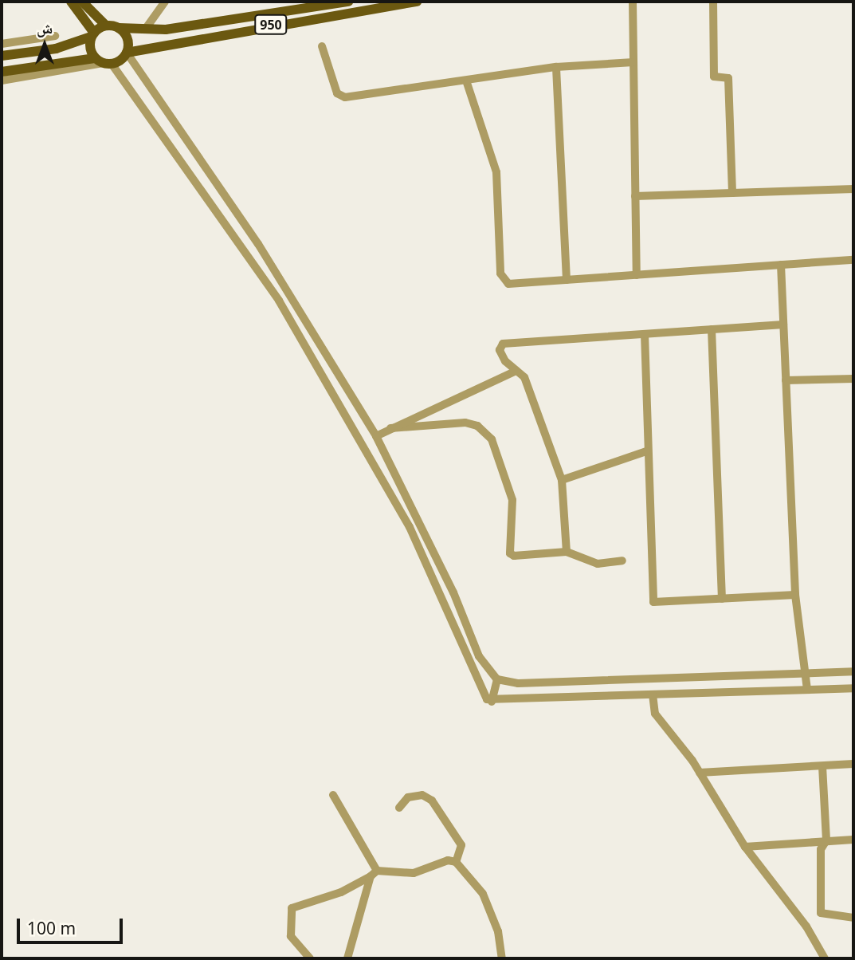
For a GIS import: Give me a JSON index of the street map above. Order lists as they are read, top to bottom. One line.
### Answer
{"streets":{"main road":["950"]},"scale_bar":"100 m","north":"top"}
